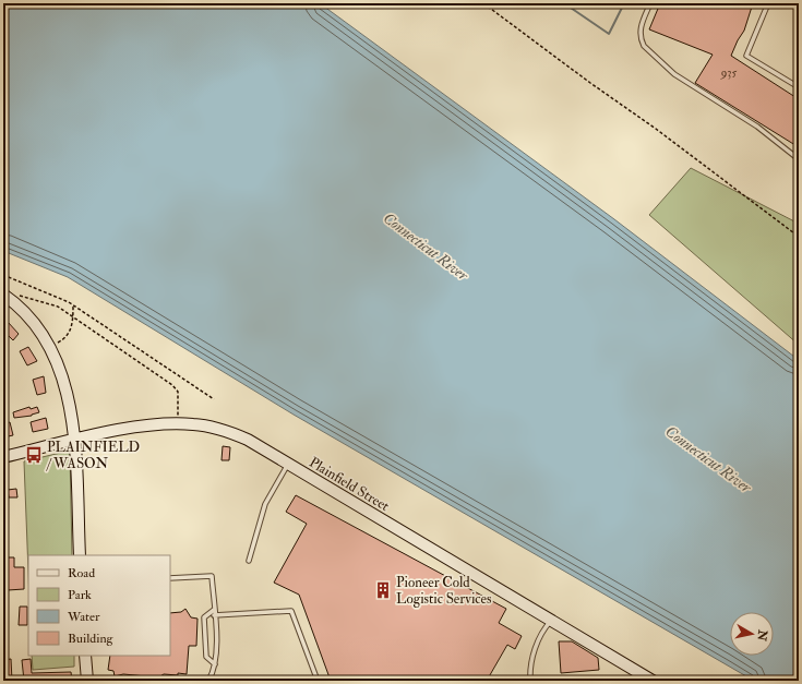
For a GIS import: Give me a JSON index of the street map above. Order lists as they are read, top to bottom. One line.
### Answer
{"streets":{"street":["Plainfield Street"]},"water":["Connecticut River"],"places":{"bus stop":["PLAINFIELD / WASON"],"building":["Pioneer Cold Logistic Services"]},"house_numbers":["935"],"legend":["Road","Park","Water","Building"],"north":"right"}
